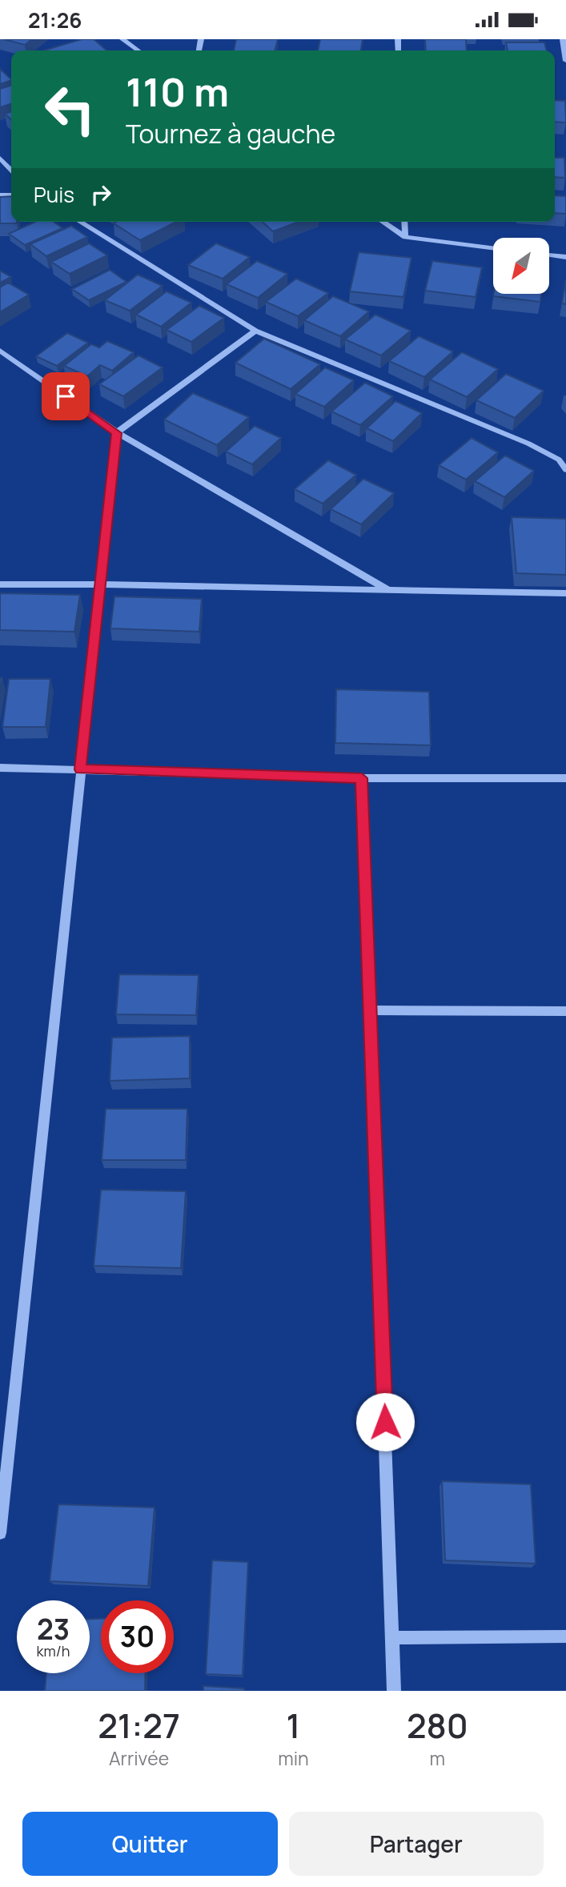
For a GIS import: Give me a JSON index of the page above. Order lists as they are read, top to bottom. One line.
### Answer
{"north":"bottom left","page":{"status":"21:26","turn":["110 m","Tournez à gauche"],"then":"Puis","speed":"23 km/h","limit":"30","eta":["21:27","Arrivée","1","min","280","m"],"buttons":["Quitter","Partager"]}}
